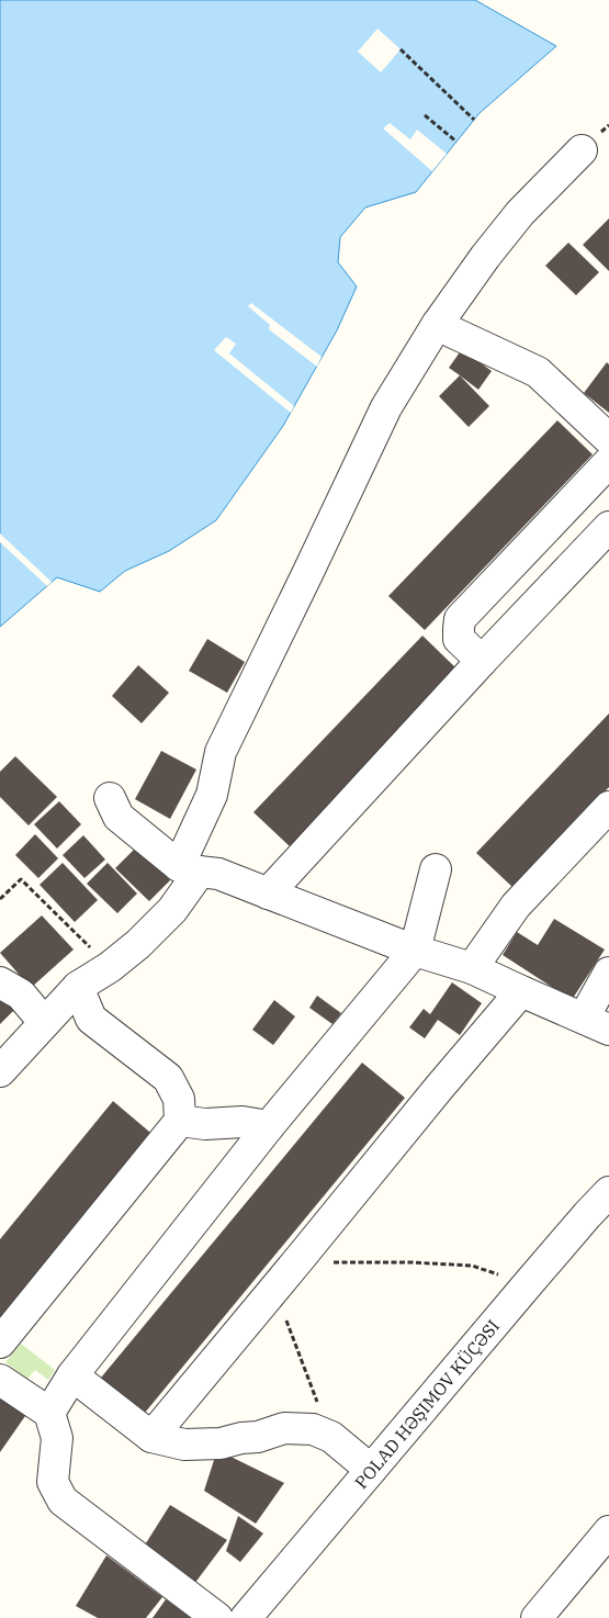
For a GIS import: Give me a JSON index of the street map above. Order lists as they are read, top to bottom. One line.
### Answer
{"streets":{"street":["POLAD HƏŞIMOV KÜÇƏSI"]}}
